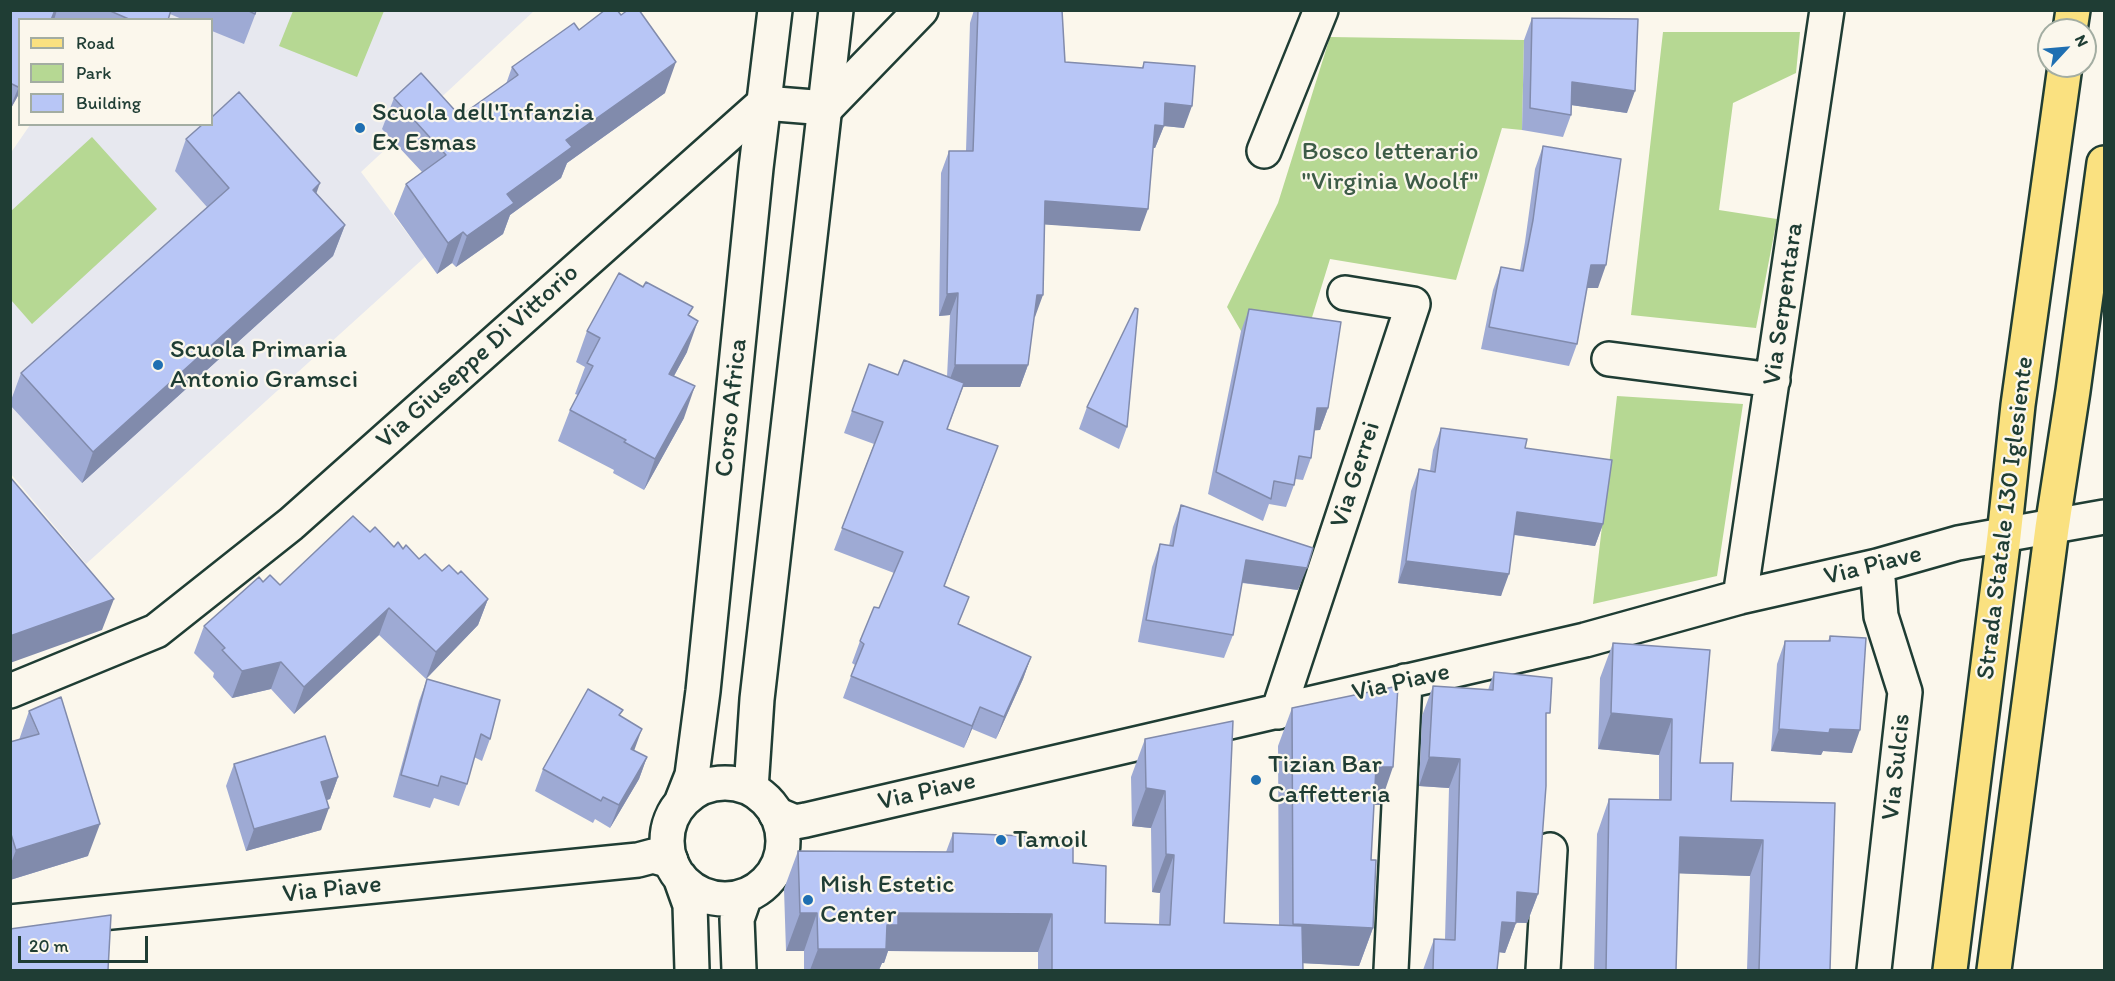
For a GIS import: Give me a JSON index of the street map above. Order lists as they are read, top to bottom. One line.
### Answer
{"streets":{"main road":["Strada Statale 130 Iglesiente"],"street":["Via Serpentara","Via Giuseppe Di Vittorio","Corso Africa","Via Gerrei","Via Piave","Via Sulcis"]},"crossings":[["Via Serpentara","Via Piave"],["Via Giuseppe Di Vittorio","Corso Africa"],["Corso Africa","Via Piave"],["Via Gerrei","Via Piave"],["Strada Statale 130 Iglesiente","Via Piave"],["Via Piave","Via Sulcis"]],"parks":["Bosco letterario \"Virginia Woolf\""],"places":["Scuola dell'Infanzia Ex Esmas","Scuola Primaria Antonio Gramsci","Tizian Bar Caffetteria","Tamoil","Mish Estetic Center"],"legend":["Road","Park","Building"],"scale_bar":"20 m","north":"top right"}
